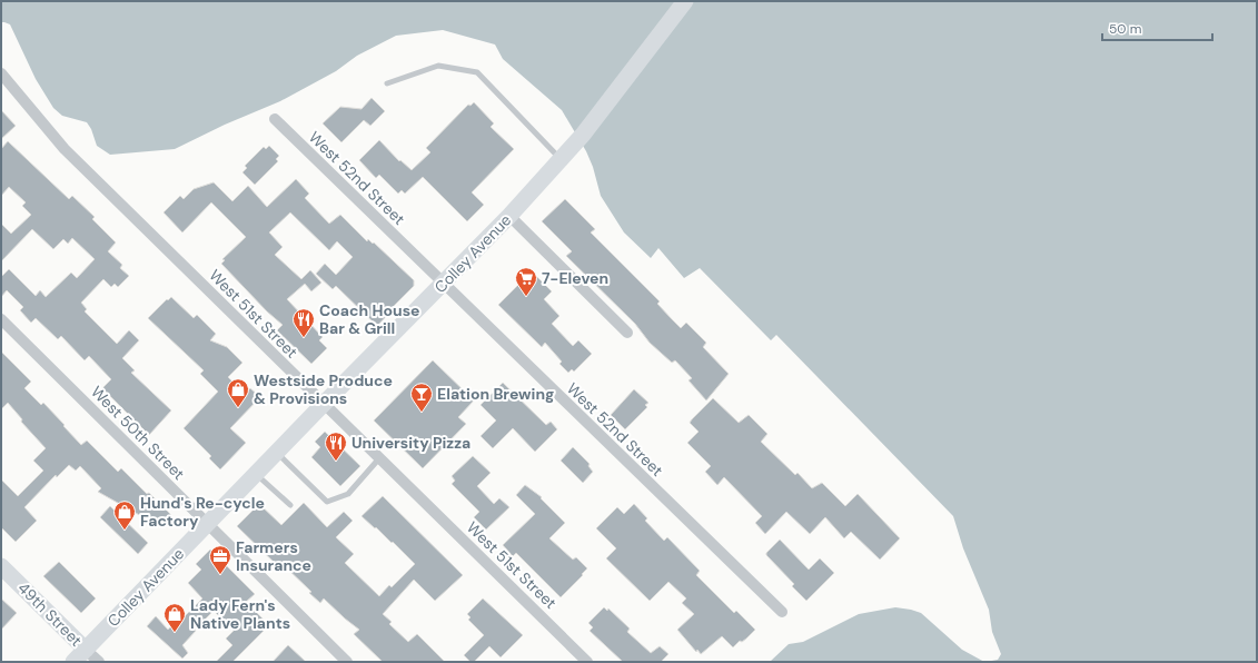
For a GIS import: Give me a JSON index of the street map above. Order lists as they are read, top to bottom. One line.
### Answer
{"streets":{"main road":["Colley Avenue","49th Street"],"street":["West 52nd Street","West 51st Street","West 50th Street"]},"crossings":[["West 52nd Street","Colley Avenue"],["Colley Avenue","West 51st Street"],["Colley Avenue","West 50th Street"],["Colley Avenue","49th Street"]],"places":{"supermarket":["7-Eleven"],"restaurant":["Coach House Bar & Grill","University Pizza"],"shop":["Westside Produce & Provisions","Hund's Re-cycle Factory","Lady Fern's Native Plants"],"bar":["Elation Brewing"],"office":["Farmers Insurance"]},"scale_bar":"50 m"}
